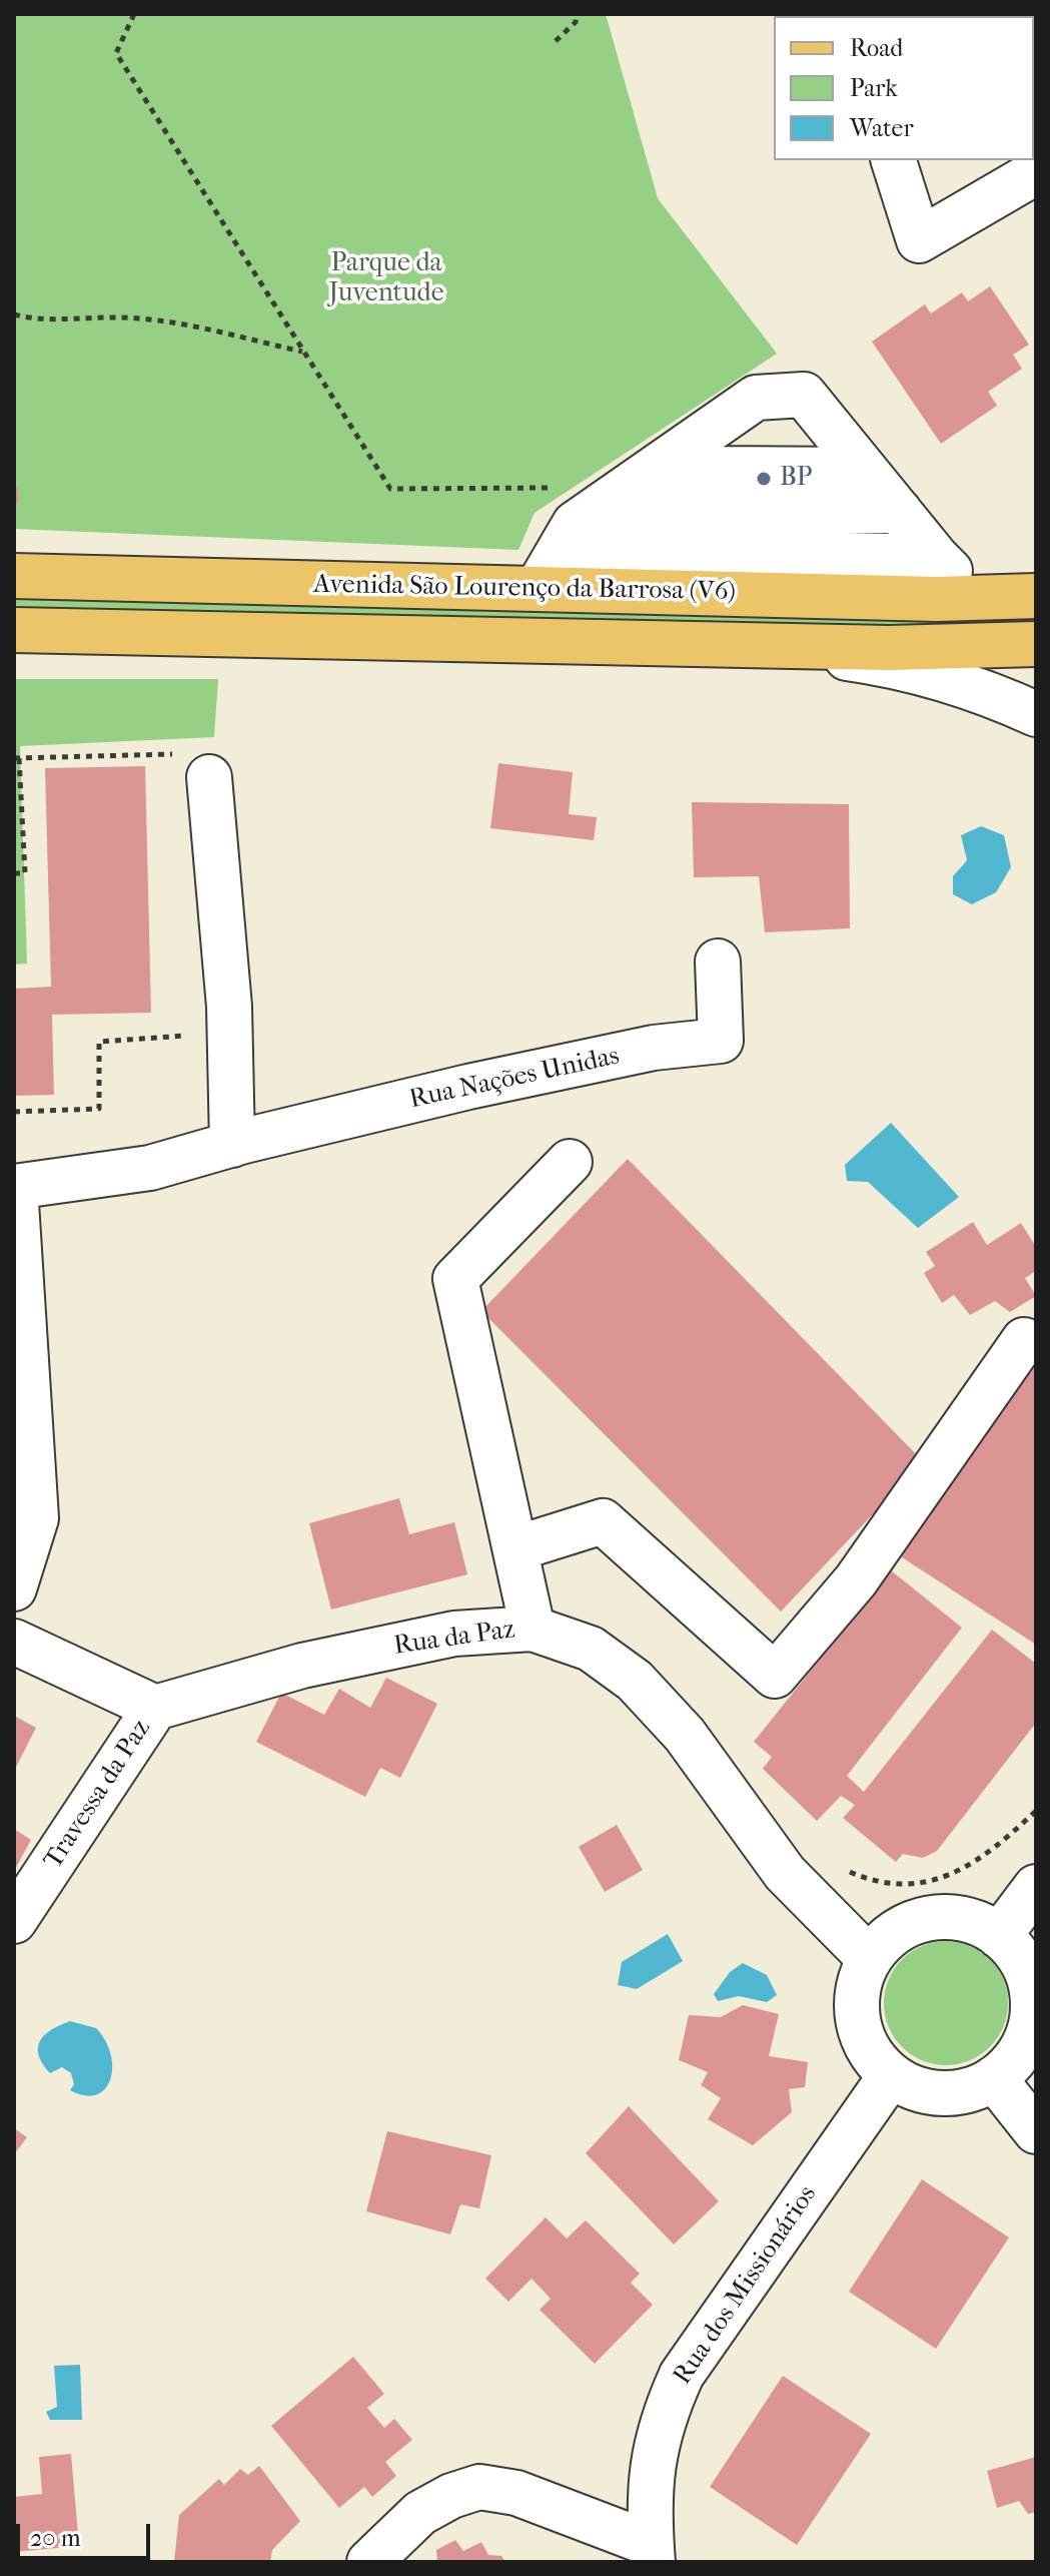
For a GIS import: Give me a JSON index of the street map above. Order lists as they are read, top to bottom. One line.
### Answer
{"streets":{"main road":["Avenida São Lourenço da Barrosa (V6)"],"street":["Rua Nações Unidas","Rua da Paz","Travessa da Paz","Rua dos Missionários"]},"crossings":[["Rua da Paz","Travessa da Paz"],["Rua da Paz","Rua dos Missionários"]],"parks":["Parque da Juventude"],"places":["BP"],"legend":["Road","Park","Water"],"scale_bar":"20 m"}
